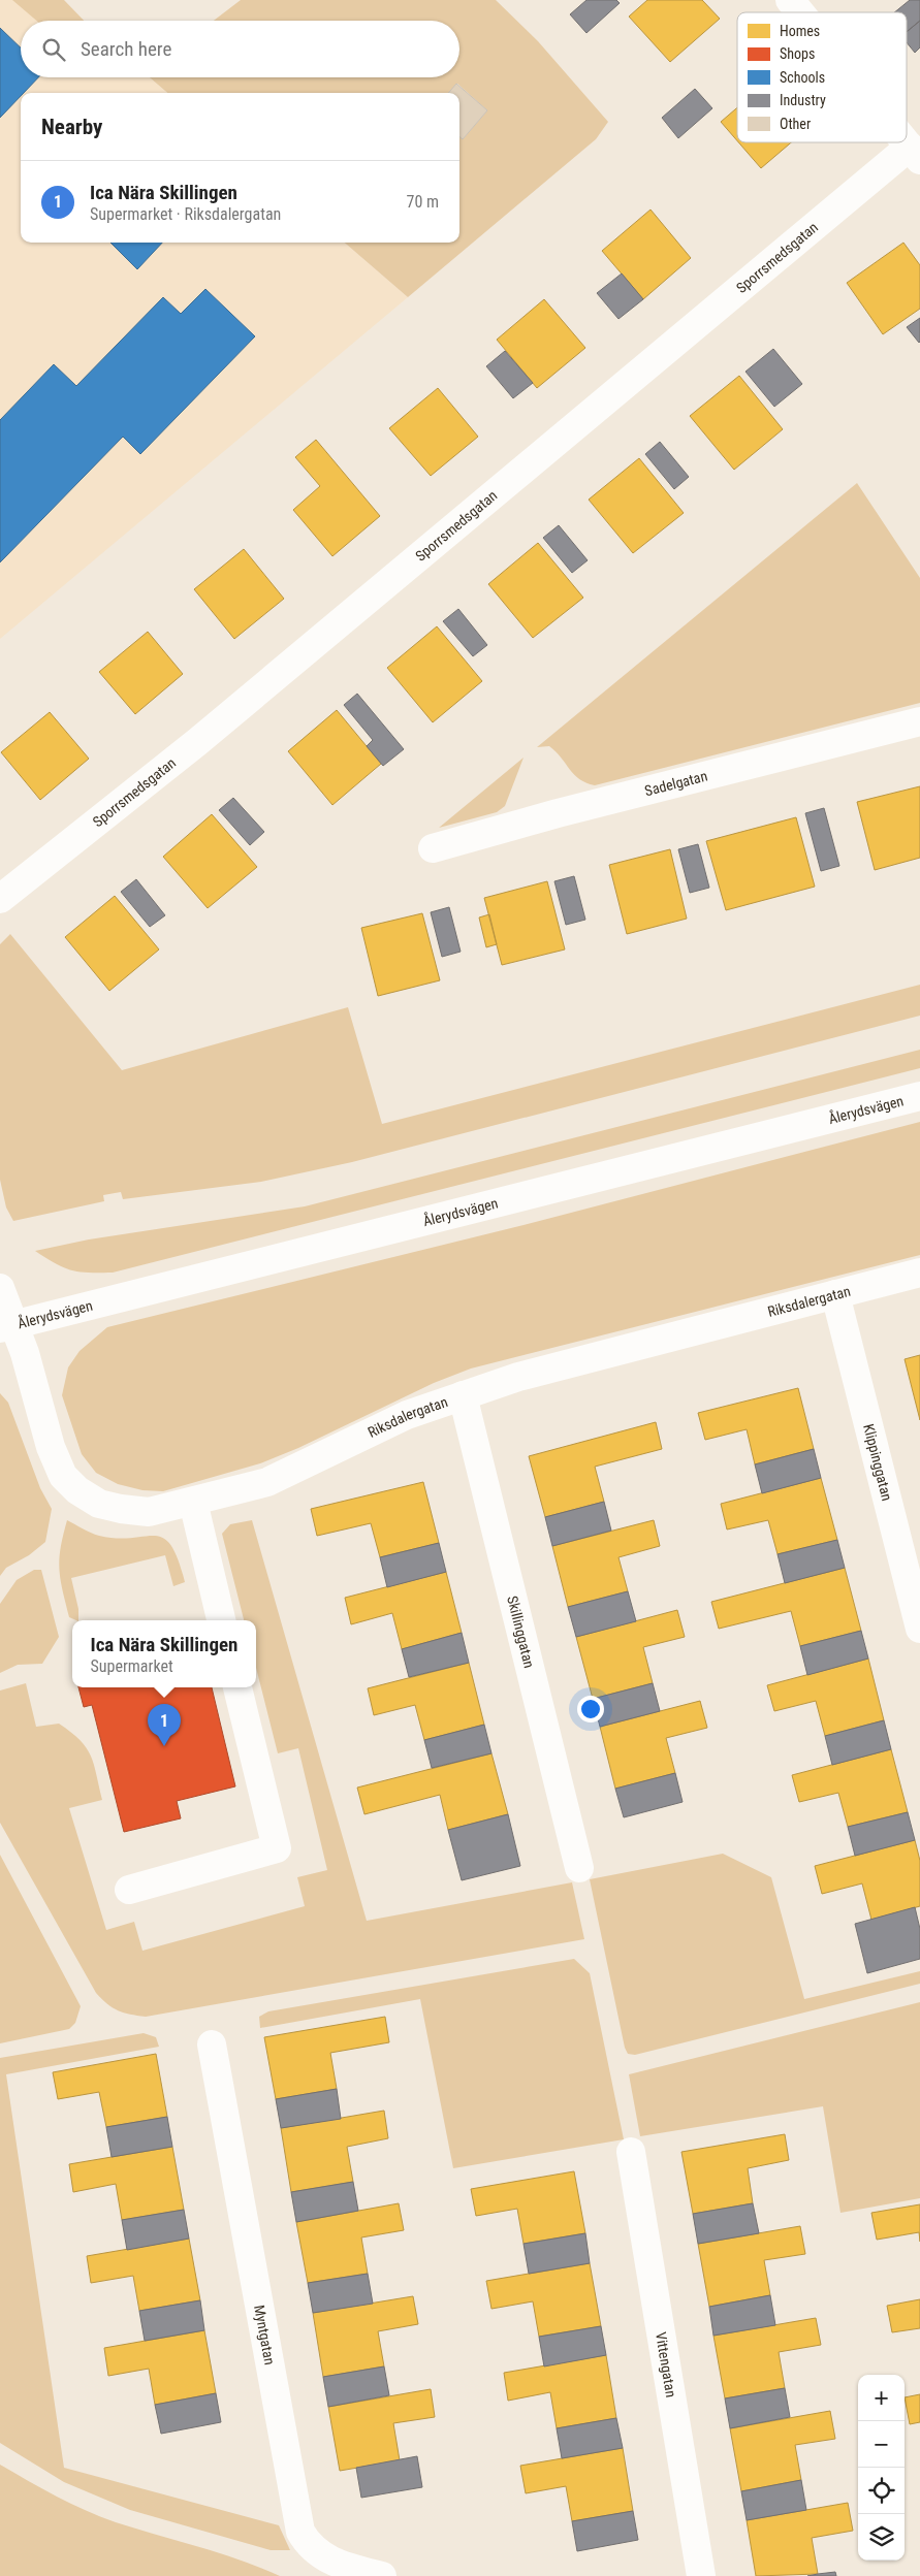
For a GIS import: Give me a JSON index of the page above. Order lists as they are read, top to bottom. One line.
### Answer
{"streets":{"street":["Sporrsmedsgatan","Sadelgatan","Ålerydsvägen","Riksdalergatan","Klippinggatan","Skillinggatan","Myntgatan","Vittengatan"]},"crossings":[["Ålerydsvägen","Riksdalergatan"],["Riksdalergatan","Klippinggatan"],["Riksdalergatan","Skillinggatan"]],"legend":["Homes","Shops","Schools","Industry","Other"],"page":{"search":"Search here","heading":"Nearby","list":[{"mark":"1","name":"Ica Nära Skillingen","note":"Supermarket · Riksdalergatan","value":"70 m"}],"popup":["Ica Nära Skillingen","Supermarket"],"pins":"1","map_buttons":["+","−"]}}
